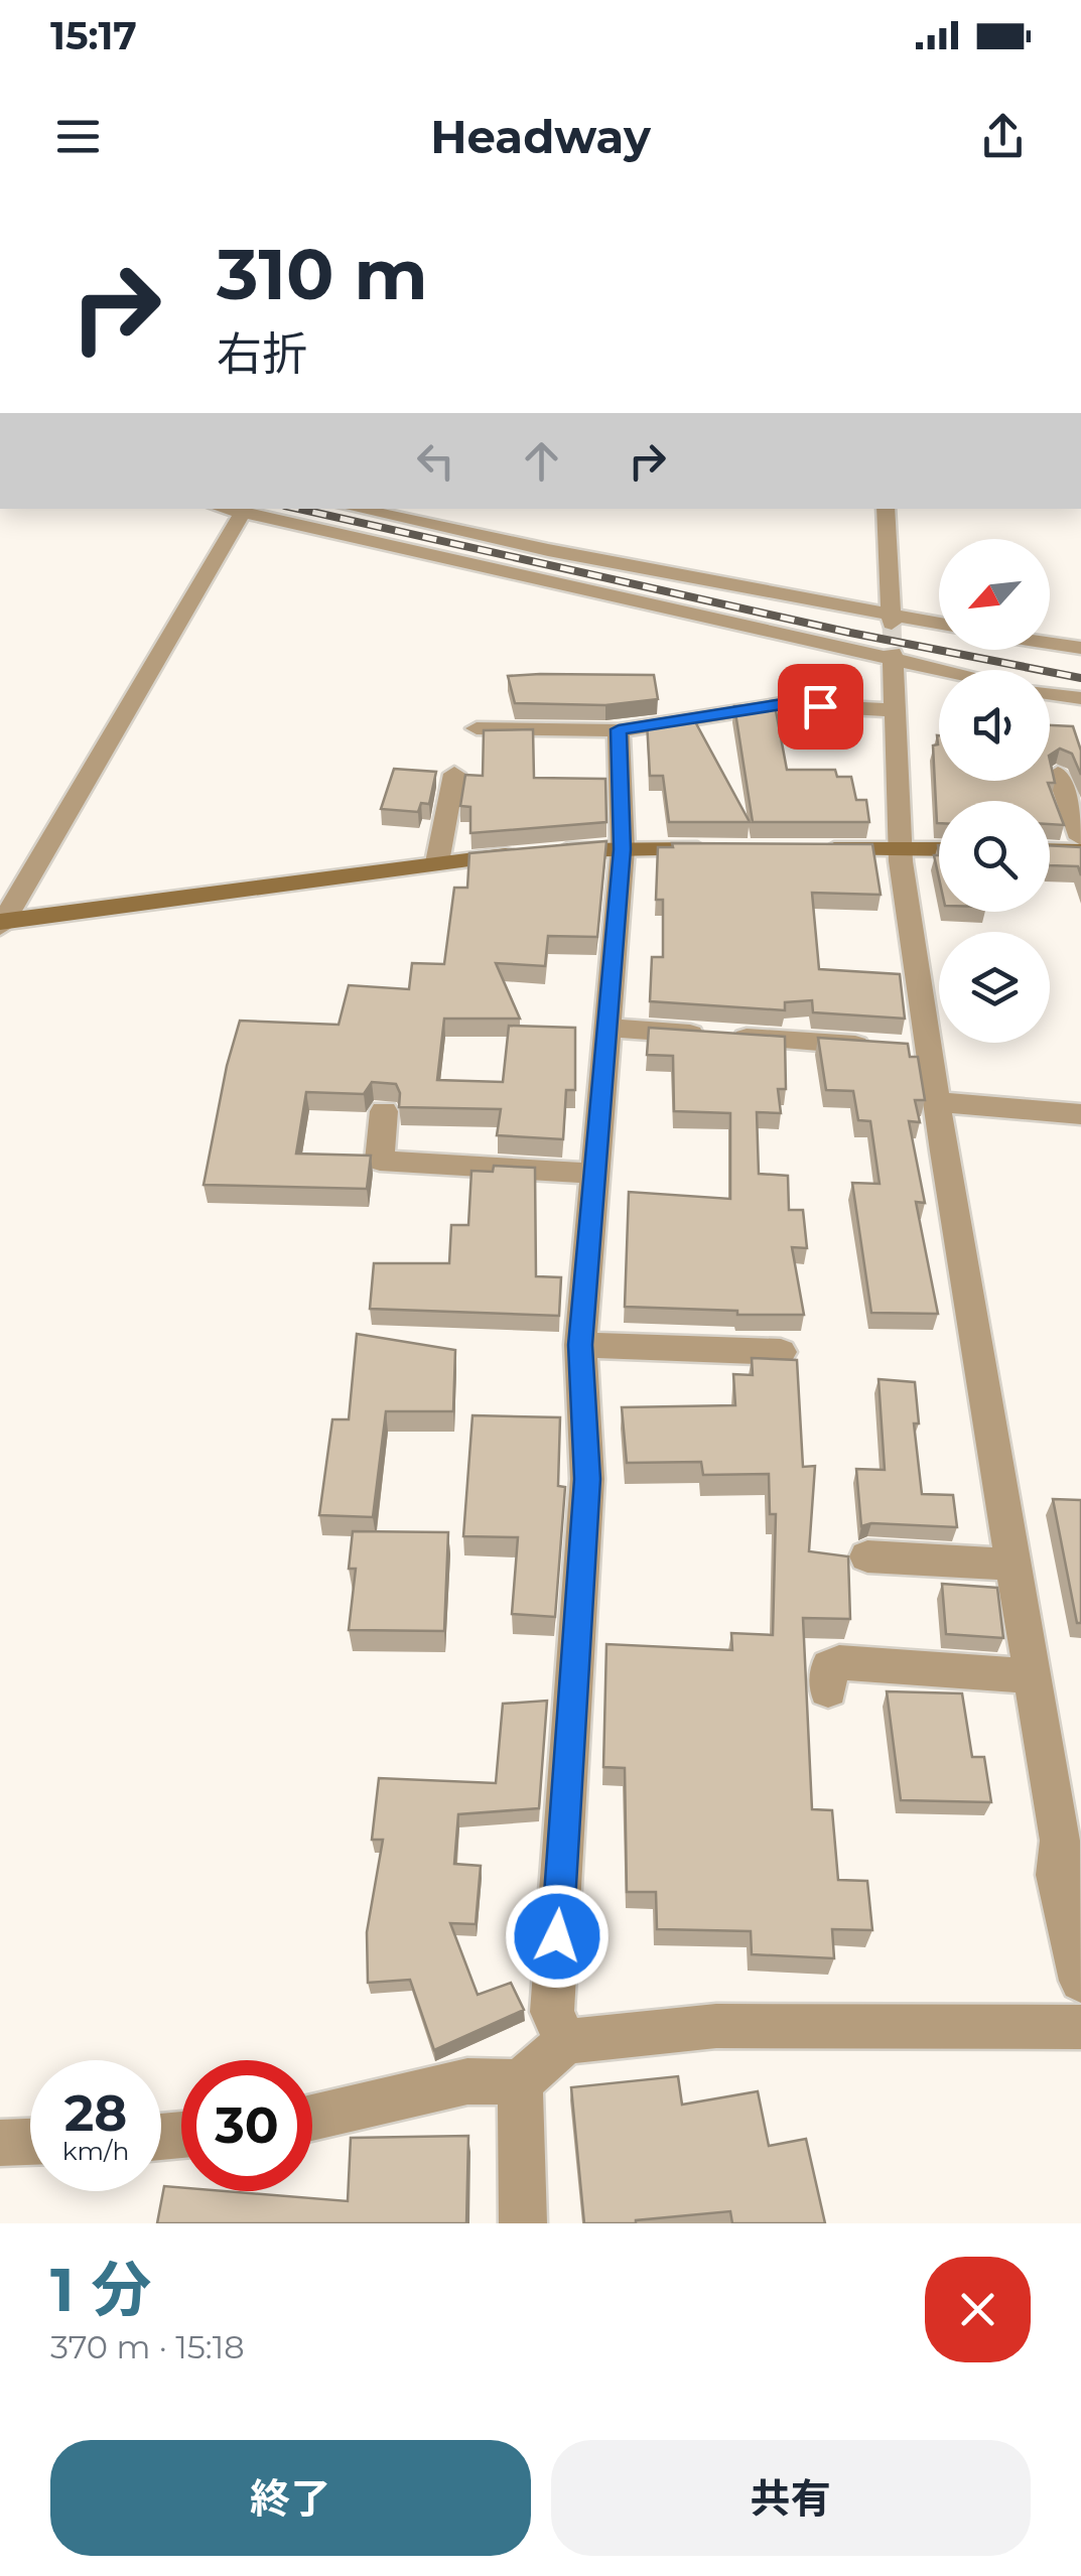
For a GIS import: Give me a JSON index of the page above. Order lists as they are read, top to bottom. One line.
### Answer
{"north":"bottom left","page":{"status":"15:17","header":"Headway","turn":["310 m","右折"],"speed":"28 km/h","limit":"30","heading":["1 分","370 m · 15:18"],"buttons":["終了","共有"]}}
